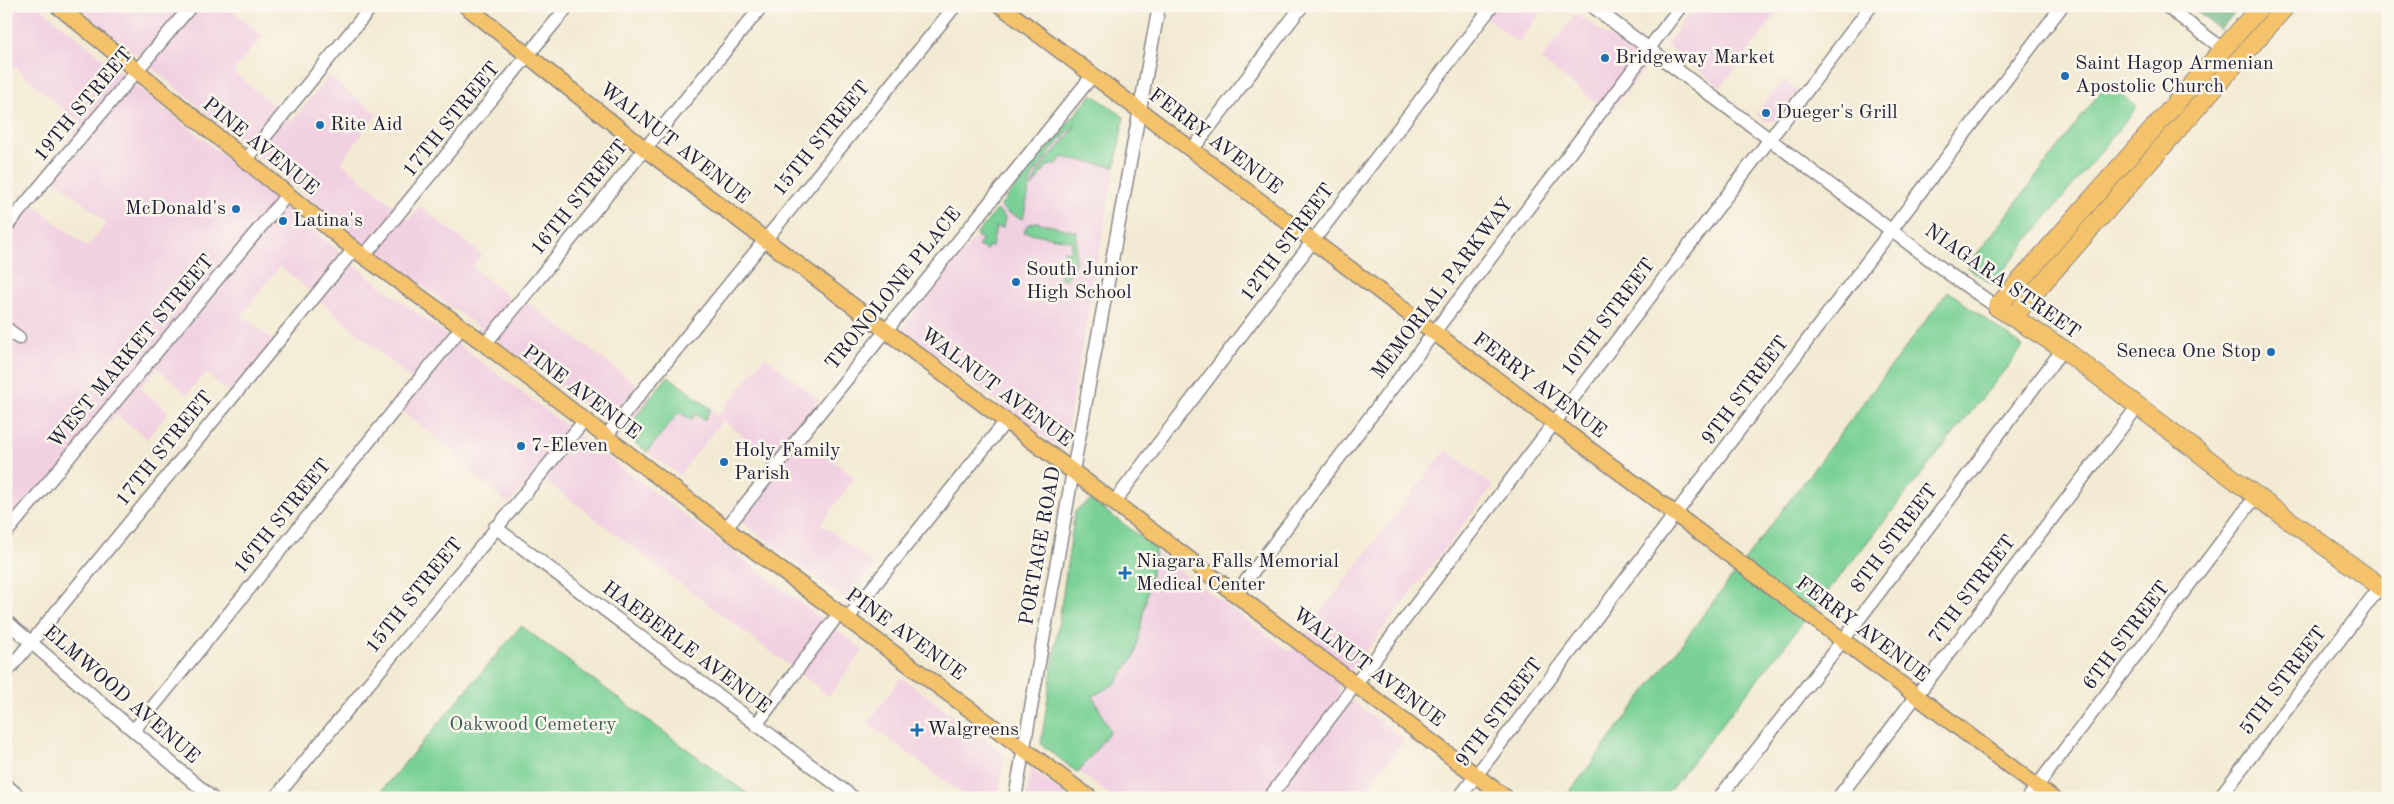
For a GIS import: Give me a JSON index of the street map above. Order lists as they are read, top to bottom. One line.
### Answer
{"streets":{"highway":["NIAGARA STREET"],"main road":["FERRY AVENUE","WALNUT AVENUE","PINE AVENUE"],"street":["19TH STREET","17TH STREET","15TH STREET","16TH STREET","12TH STREET","TRONOLONE PLACE","MEMORIAL PARKWAY","10TH STREET","WEST MARKET STREET","9TH STREET","8TH STREET","PORTAGE ROAD","7TH STREET","6TH STREET","HAEBERLE AVENUE","5TH STREET","ELMWOOD AVENUE"]},"crossings":[["19TH STREET","PINE AVENUE"],["17TH STREET","WALNUT AVENUE"],["17TH STREET","PINE AVENUE"],["17TH STREET","ELMWOOD AVENUE"],["15TH STREET","WALNUT AVENUE"],["15TH STREET","PINE AVENUE"],["15TH STREET","HAEBERLE AVENUE"],["FERRY AVENUE","12TH STREET"],["FERRY AVENUE","TRONOLONE PLACE"],["FERRY AVENUE","MEMORIAL PARKWAY"],["FERRY AVENUE","10TH STREET"],["FERRY AVENUE","9TH STREET"],["FERRY AVENUE","8TH STREET"],["FERRY AVENUE","PORTAGE ROAD"],["FERRY AVENUE","7TH STREET"],["FERRY AVENUE","6TH STREET"],["WALNUT AVENUE","16TH STREET"],["WALNUT AVENUE","12TH STREET"],["WALNUT AVENUE","TRONOLONE PLACE"],["WALNUT AVENUE","MEMORIAL PARKWAY"],["WALNUT AVENUE","10TH STREET"],["WALNUT AVENUE","9TH STREET"],["WALNUT AVENUE","PORTAGE ROAD"],["PINE AVENUE","16TH STREET"],["PINE AVENUE","TRONOLONE PLACE"],["PINE AVENUE","WEST MARKET STREET"],["PINE AVENUE","PORTAGE ROAD"],["16TH STREET","ELMWOOD AVENUE"],["NIAGARA STREET","MEMORIAL PARKWAY"],["NIAGARA STREET","10TH STREET"],["NIAGARA STREET","9TH STREET"],["NIAGARA STREET","8TH STREET"],["NIAGARA STREET","7TH STREET"],["NIAGARA STREET","6TH STREET"],["NIAGARA STREET","5TH STREET"]],"parks":["Oakwood Cemetery"],"places":{"other":["Bridgeway Market","Saint Hagop Armenian Apostolic Church","Dueger's Grill","Rite Aid","McDonald's","Latina's","South Junior High School","Seneca One Stop","7-Eleven","Holy Family Parish"],"health":["Niagara Falls Memorial Medical Center","Walgreens"]}}
